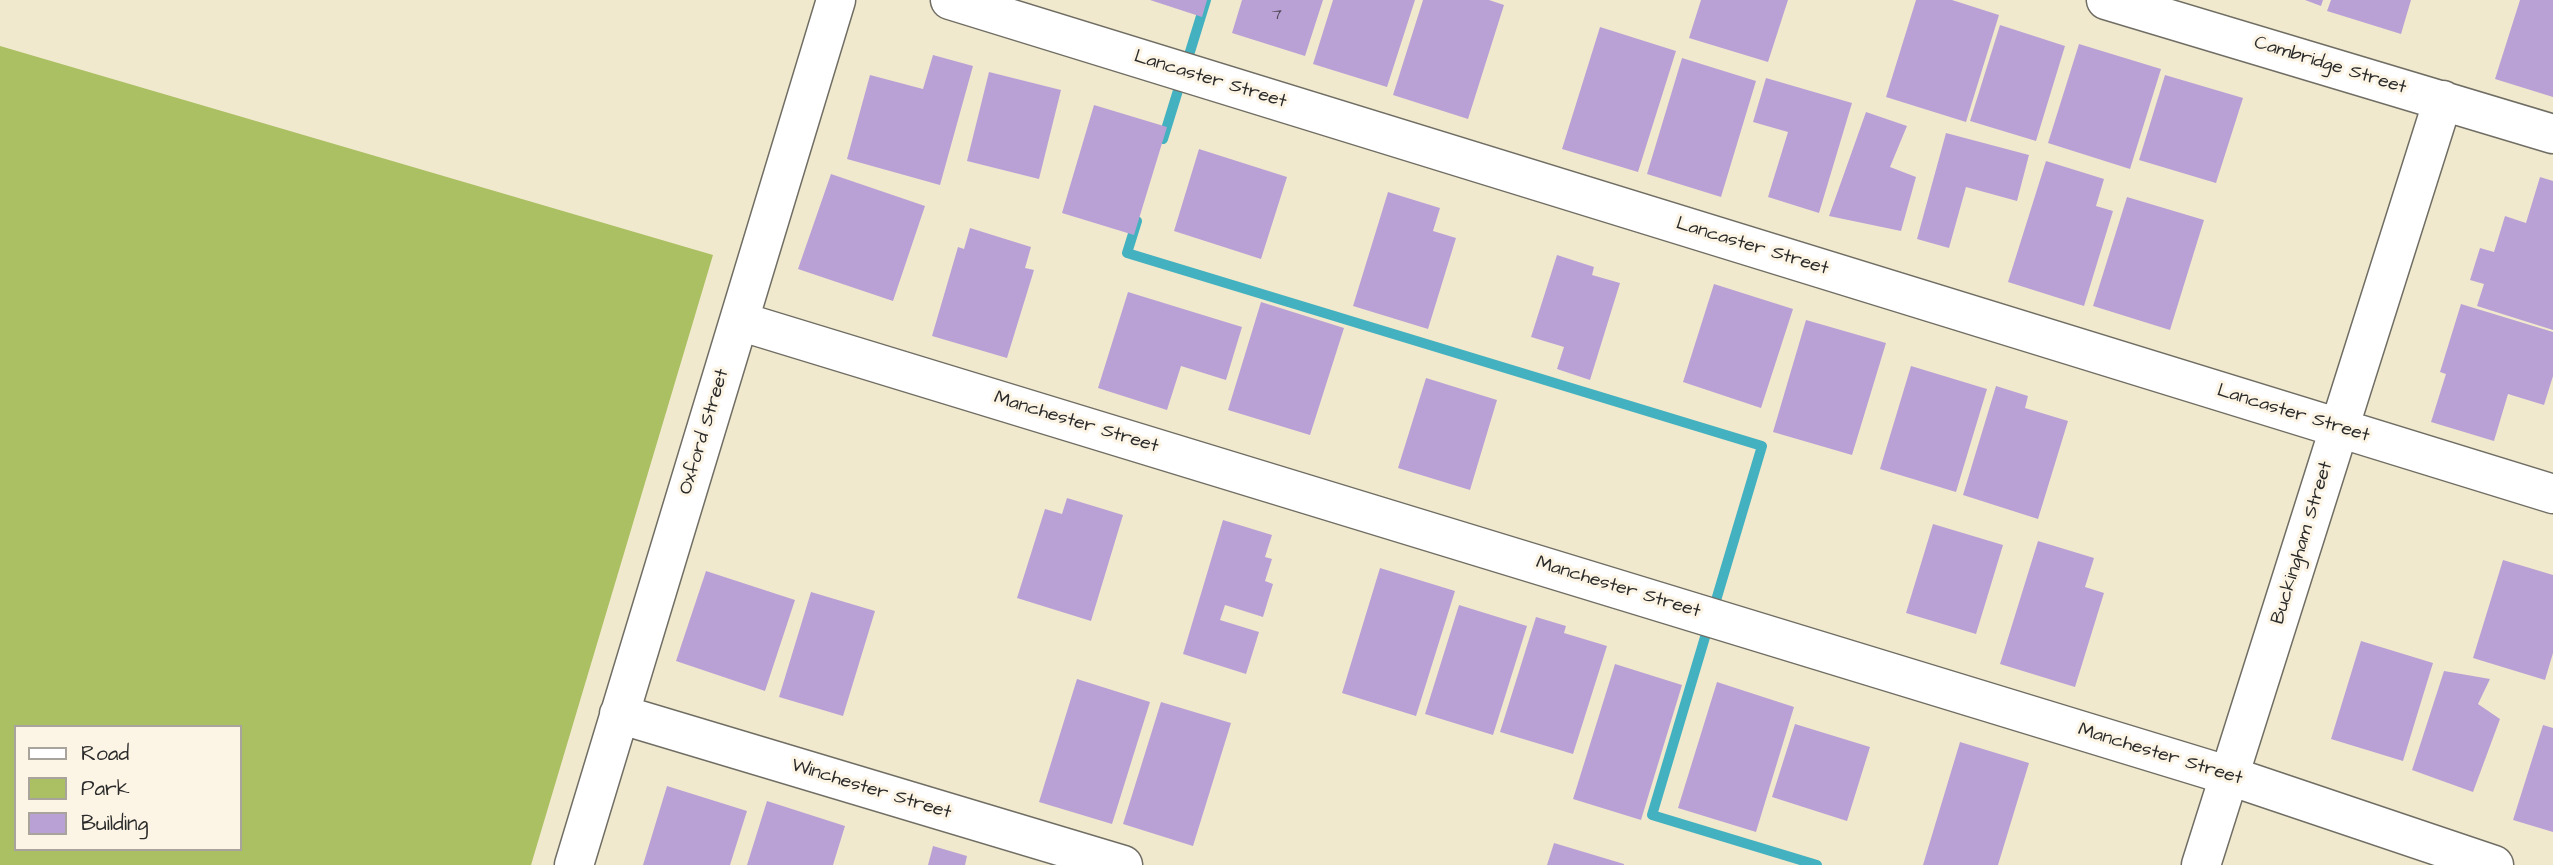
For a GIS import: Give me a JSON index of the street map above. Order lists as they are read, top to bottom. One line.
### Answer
{"streets":{"street":["Cambridge Street","Lancaster Street","Manchester Street","Oxford Street","Buckingham Street","Winchester Street"]},"crossings":[["Cambridge Street","Buckingham Street"],["Lancaster Street","Buckingham Street"],["Manchester Street","Oxford Street"],["Manchester Street","Buckingham Street"],["Oxford Street","Winchester Street"]],"house_numbers":["7"],"legend":["Road","Park","Building"]}
